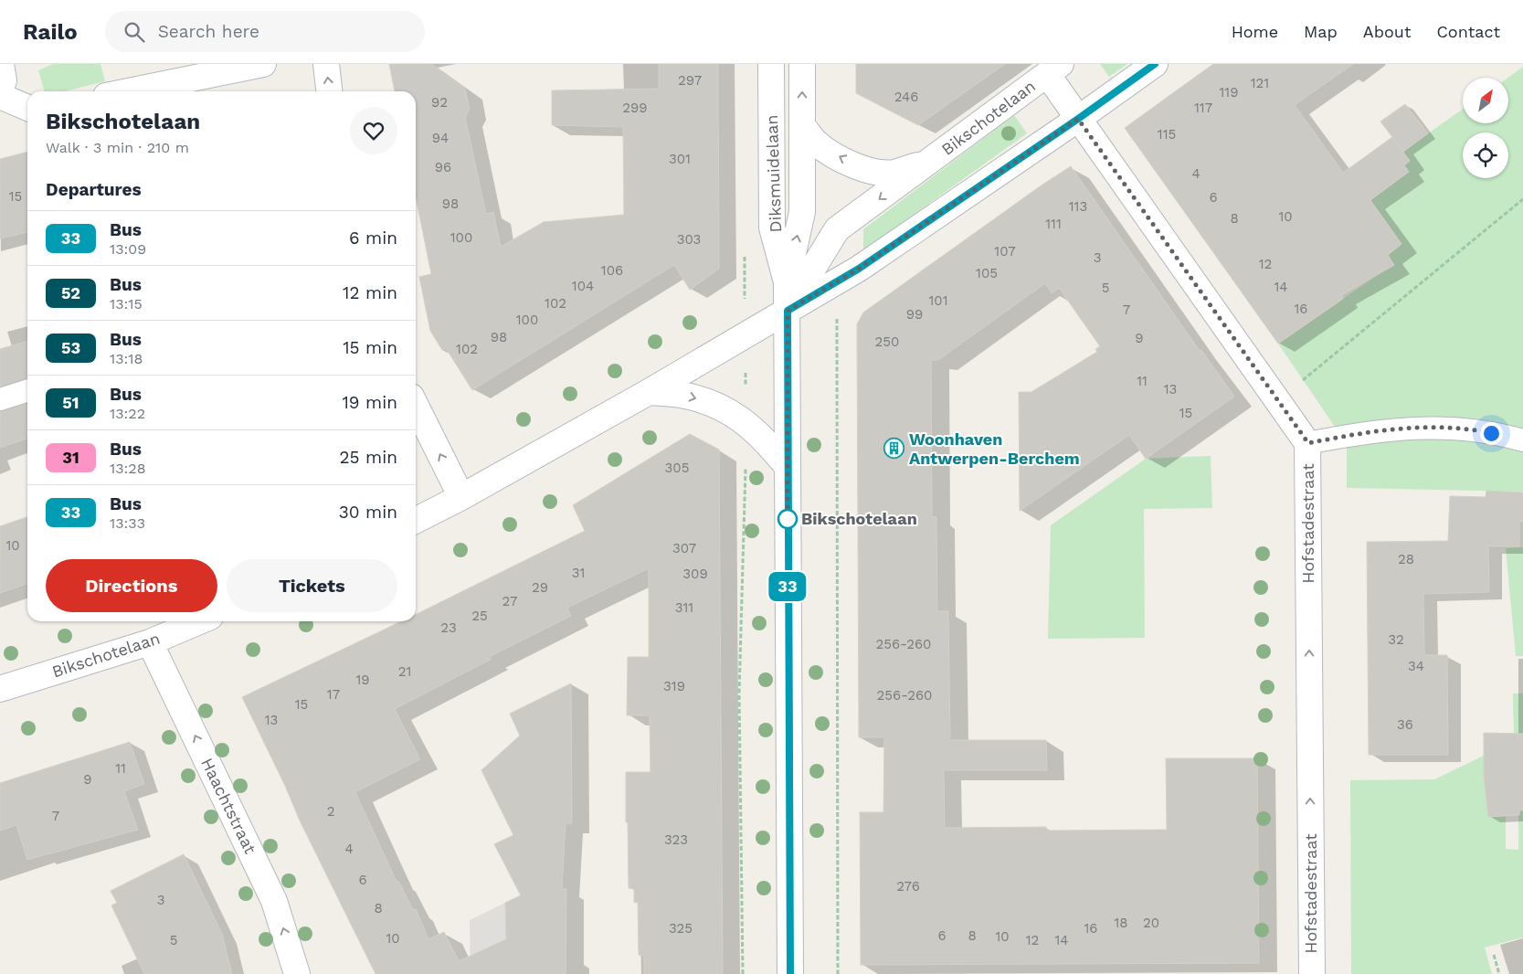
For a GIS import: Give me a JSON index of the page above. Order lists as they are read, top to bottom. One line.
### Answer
{"streets":{"street":["Bikschotelaan","Diksmuidelaan","Hofstadestraat","Haachtstraat"]},"crossings":[["Bikschotelaan","Diksmuidelaan"],["Bikschotelaan","Hofstadestraat"],["Bikschotelaan","Haachtstraat"]],"one_way":["Hofstadestraat","Haachtstraat"],"places":{"building":["Woonhaven Antwerpen-Berchem"],"other":["Bikschotelaan"]},"lines":["bus line 33"],"house_numbers":["297","121","119","246","92","299","117","115","94","301","96","4","15","6","98","113","10","8","111","100","303","107","3","12","106","105","104","14","5","101","102","16","7","99","100","98","9","250","102","11","13","15","305","10","307","28","31","309","29","27","311","25","23","32","256-260","34","21","19","319","17","256-260","15","13","36","11","9","2","7","323","4","6","276","3","8","18","20","325","16","6","8","10","10","5","12","14"],"north":"top right","page":{"header":"Railo","search":"Search here","nav":["Home","Map","About","Contact"],"on_map":"33","heading":[["Bikschotelaan","Walk · 3 min · 210 m"],"Departures"],"list":[{"mark":"33","name":"Bus","note":"13:09","value":"6 min"},{"mark":"52","name":"Bus","note":"13:15","value":"12 min"},{"mark":"53","name":"Bus","note":"13:18","value":"15 min"},{"mark":"51","name":"Bus","note":"13:22","value":"19 min"},{"mark":"31","name":"Bus","note":"13:28","value":"25 min"},{"mark":"33","name":"Bus","note":"13:33","value":"30 min"}],"buttons":["Directions","Tickets"]}}
